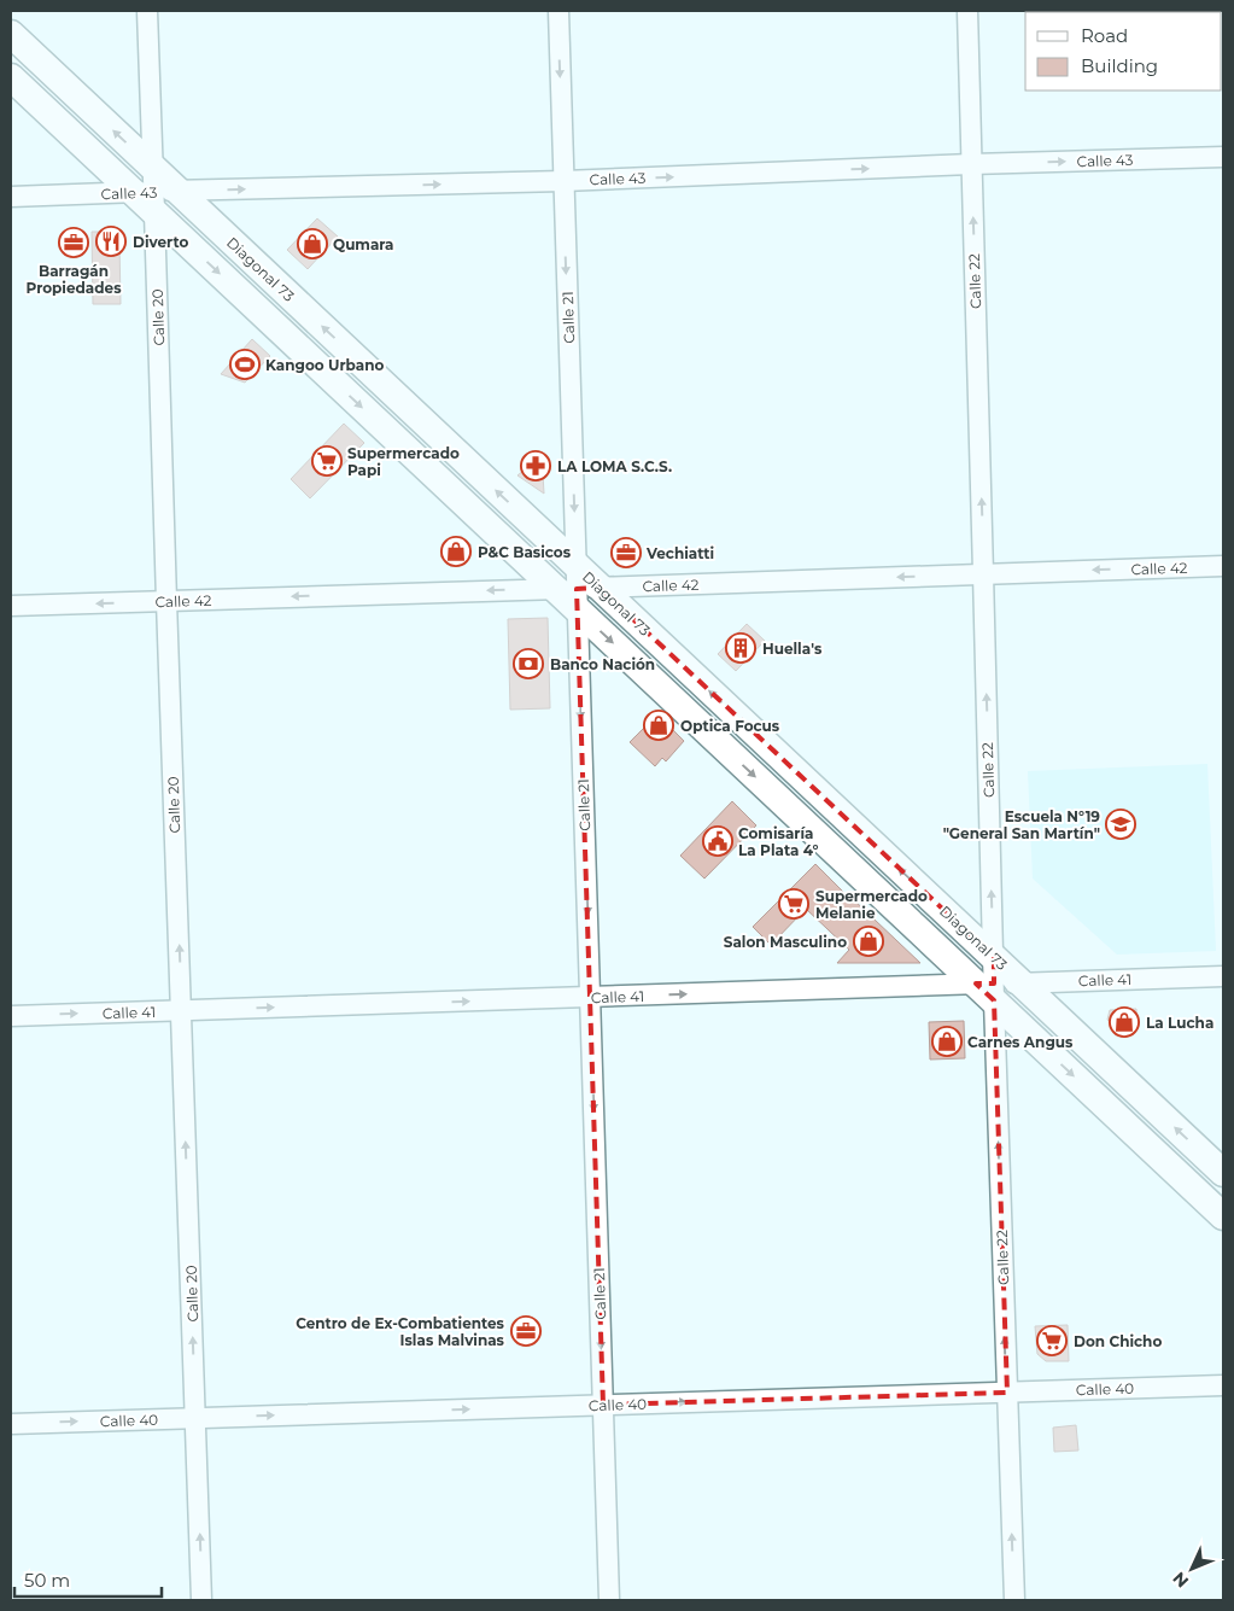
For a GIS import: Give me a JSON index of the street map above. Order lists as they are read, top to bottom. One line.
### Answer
{"streets":{"main road":["Diagonal 73"],"street":["Calle 43","Calle 22","Calle 20","Calle 21","Calle 42","Calle 41","Calle 40"]},"crossings":[["Calle 43","Diagonal 73"],["Calle 43","Calle 22"],["Calle 43","Calle 20"],["Calle 43","Calle 21"],["Diagonal 73","Calle 22"],["Diagonal 73","Calle 20"],["Diagonal 73","Calle 21"],["Diagonal 73","Calle 42"],["Diagonal 73","Calle 41"],["Calle 22","Calle 42"],["Calle 22","Calle 41"],["Calle 22","Calle 40"],["Calle 20","Calle 42"],["Calle 20","Calle 41"],["Calle 20","Calle 40"],["Calle 21","Calle 42"],["Calle 21","Calle 41"],["Calle 21","Calle 40"]],"one_way":["Calle 43","Calle 22","Calle 20","Calle 21","Calle 42","Calle 41","Calle 40"],"places":{"restaurant":["Diverto"],"office":["Barragán Propiedades","Vechiatti","Centro de Ex-Combatientes Islas Malvinas"],"shop":["Qumara","P&C Basicos","Optica Focus","Salon Masculino","La Lucha","Carnes Angus"],"sports":["Kangoo Urbano"],"supermarket":["Supermercado Papi","Supermercado Melanie","Don Chicho"],"pharmacy":["LA LOMA S.C.S."],"building":["Huella's"],"bank":["Banco Nación"],"school or university":["Escuela N°19 \"General San Martín\""],"public building":["Comisaría La Plata 4°"]},"legend":["Road","Building"],"scale_bar":"50 m","north":"bottom left"}
